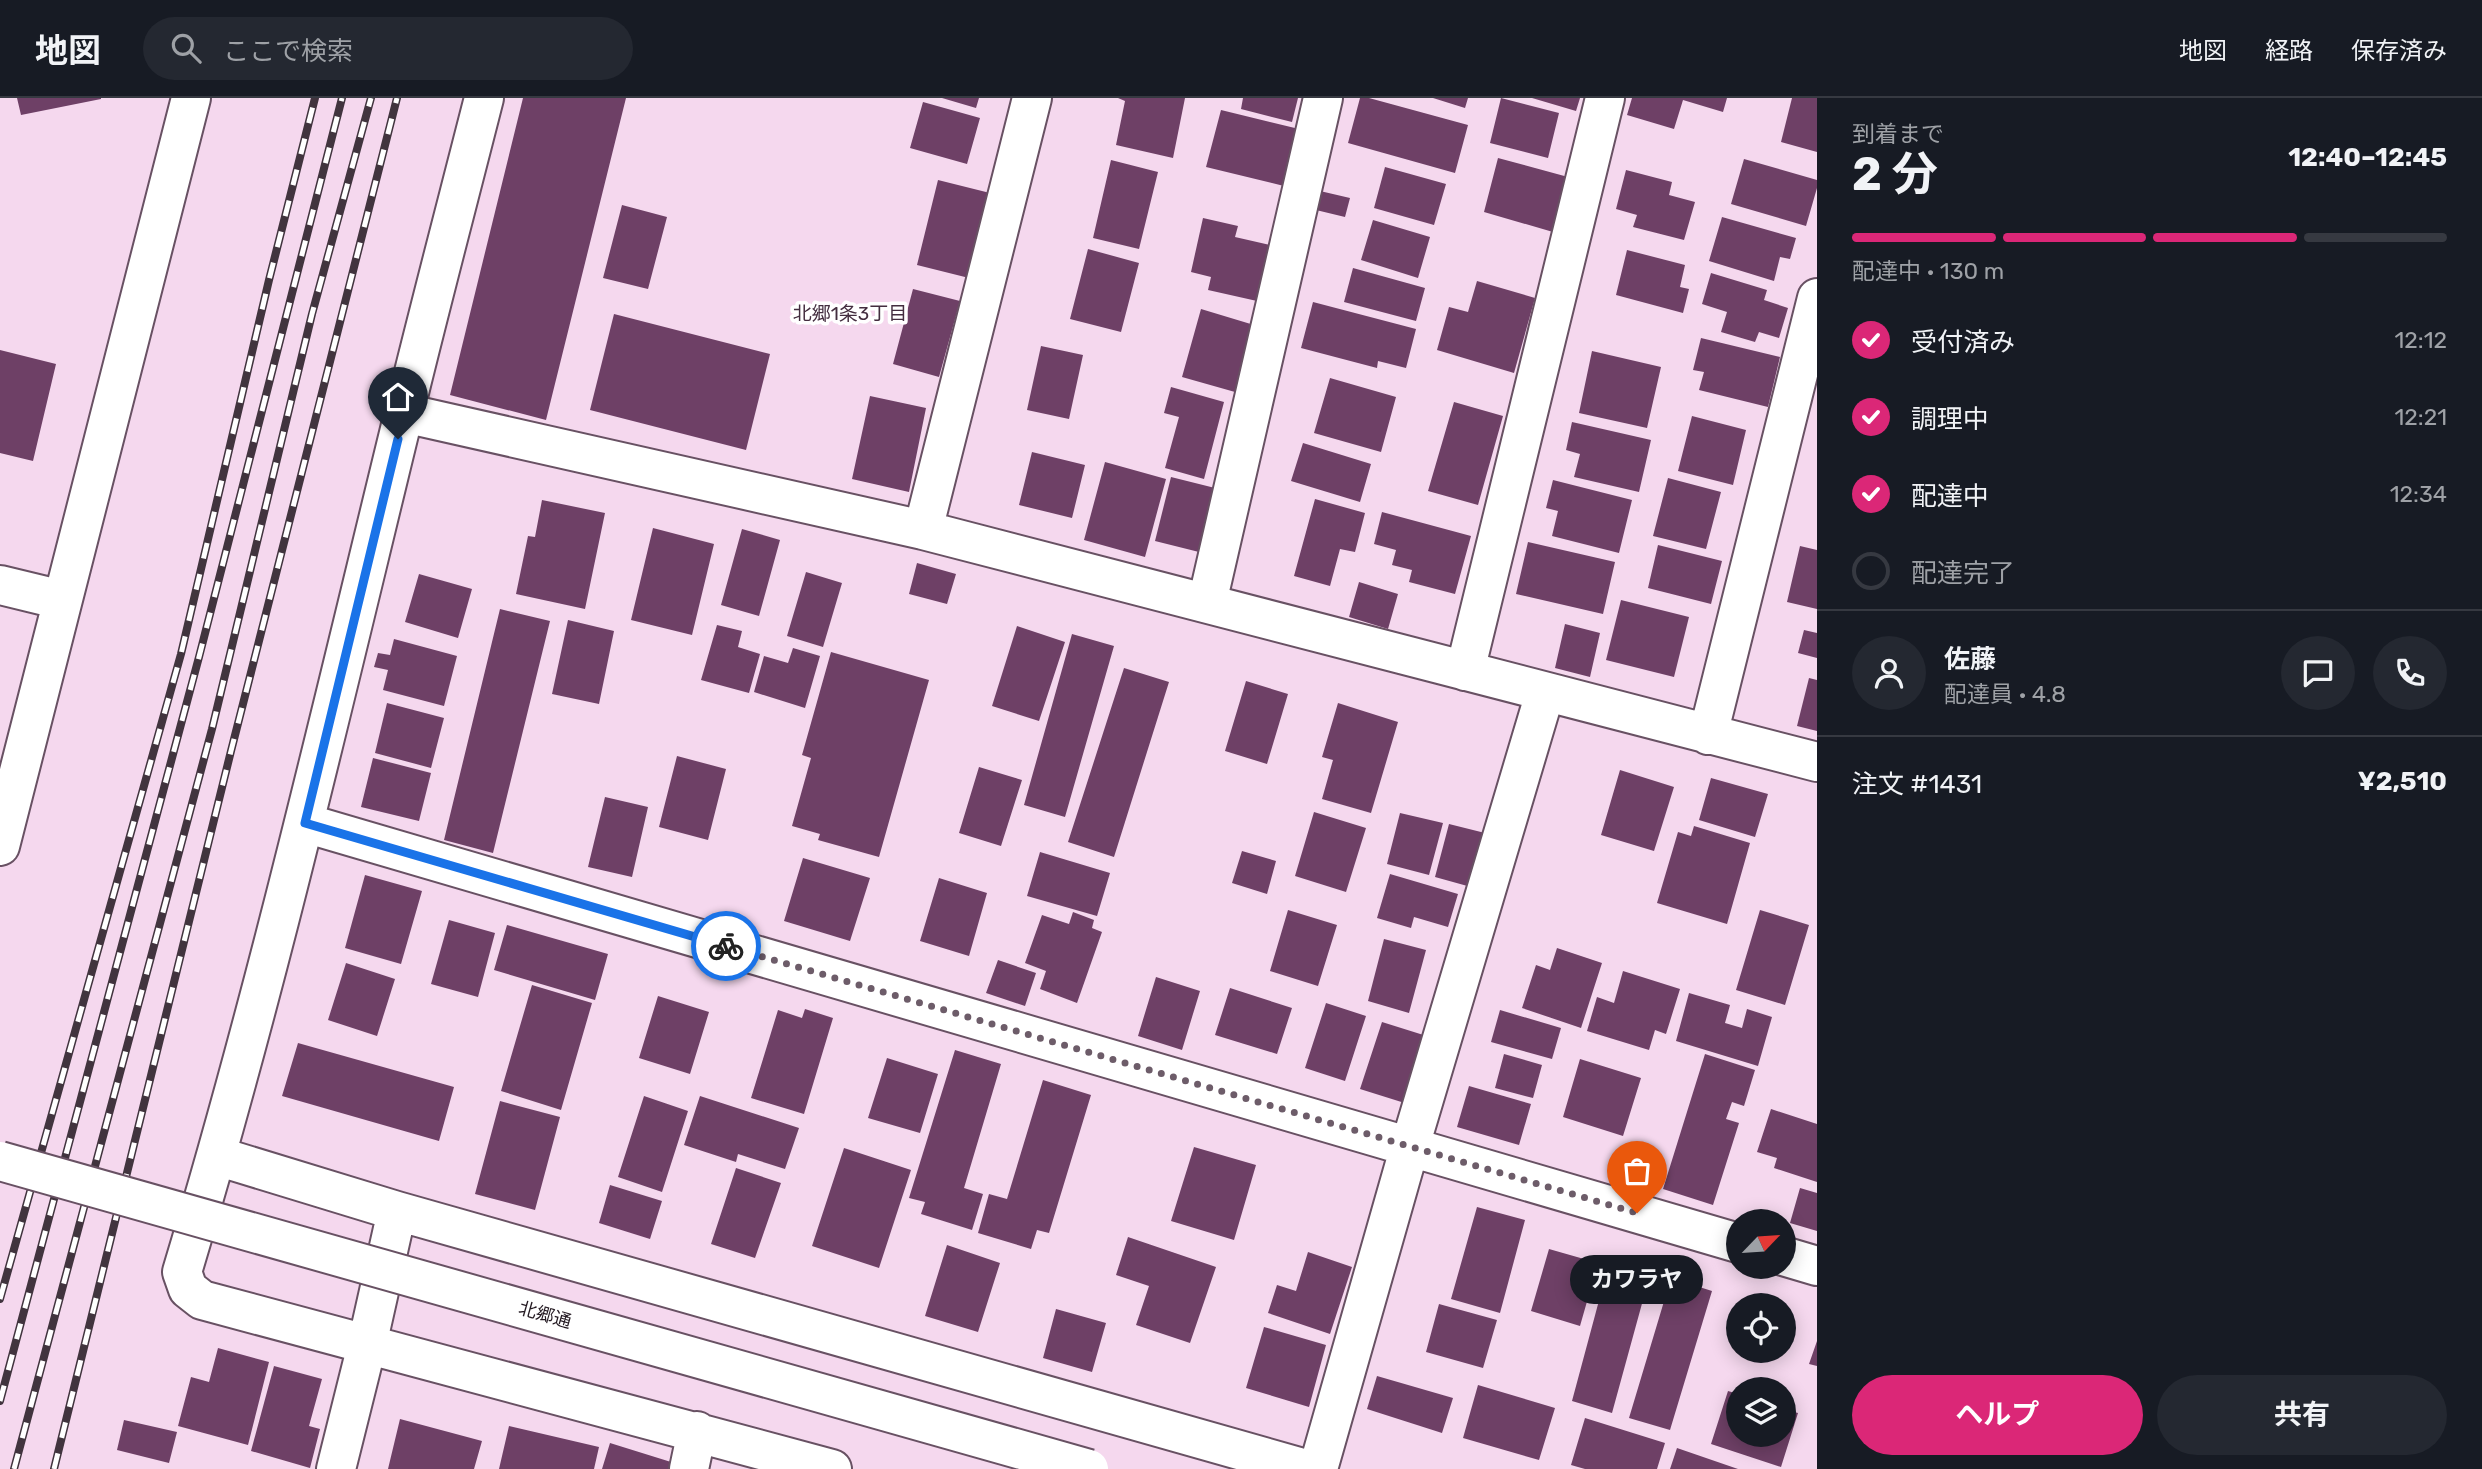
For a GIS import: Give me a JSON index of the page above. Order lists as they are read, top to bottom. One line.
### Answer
{"streets":{"street":["北郷通"]},"districts":["北郷1条3丁目"],"places":["カワラヤ"],"north":"top right","page":{"header":"地図","search":"ここで検索","nav":["地図","経路","保存済み"],"heading":["2 分","到着まで","12:40–12:45"],"panel":["佐藤","配達員 · 4.8","注文 #1431","¥2,510"],"bar":"配達中 · 130 m","list":[["受付済み","12:12"],["調理中","12:21"],["配達中","12:34"],"配達完了"],"bubble":"カワラヤ","buttons":["ヘルプ","共有"]}}
